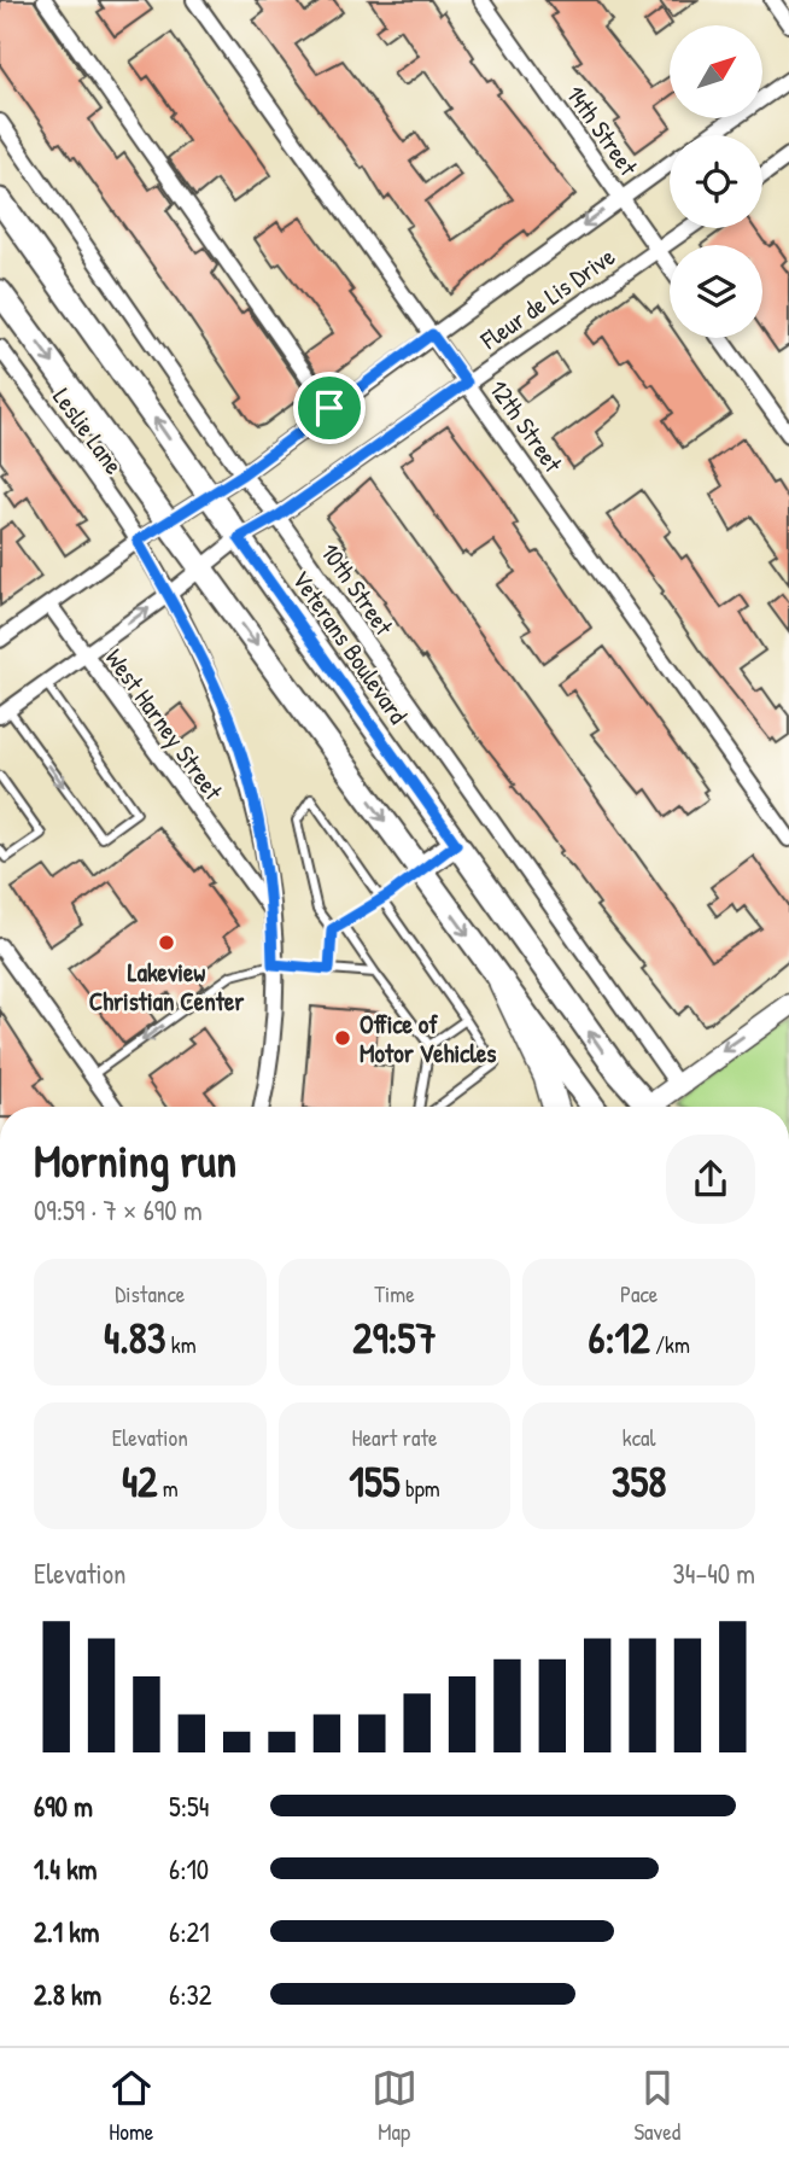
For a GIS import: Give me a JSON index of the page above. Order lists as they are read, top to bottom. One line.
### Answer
{"streets":{"main road":["Veterans Boulevard"],"street":["14th Street","Fleur de Lis Drive","12th Street","Leslie Lane","10th Street","West Harney Street"]},"crossings":[["14th Street","Fleur de Lis Drive"],["Fleur de Lis Drive","12th Street"],["Fleur de Lis Drive","Leslie Lane"],["Fleur de Lis Drive","10th Street"],["Fleur de Lis Drive","Veterans Boulevard"],["Fleur de Lis Drive","West Harney Street"],["Leslie Lane","West Harney Street"]],"places":["Lakeview Christian Center","Office of Motor Vehicles"],"north":"top right","page":{"heading":["Morning run","09:59 · 7 × 690 m"],"stats":[["Distance","4.83 km"],["Time","29:57"],["Pace","6:12 /km"],["Elevation","42 m"],["Heart rate","155 bpm"],["kcal","358"]],"chart":["Elevation","34–40 m"],"list":[{"name":"690 m","note":"5:54"},{"name":"1.4 km","note":"6:10"},{"name":"2.1 km","note":"6:21"},{"name":"2.8 km","note":"6:32"}],"tabs":["Home","Map","Saved"]}}
